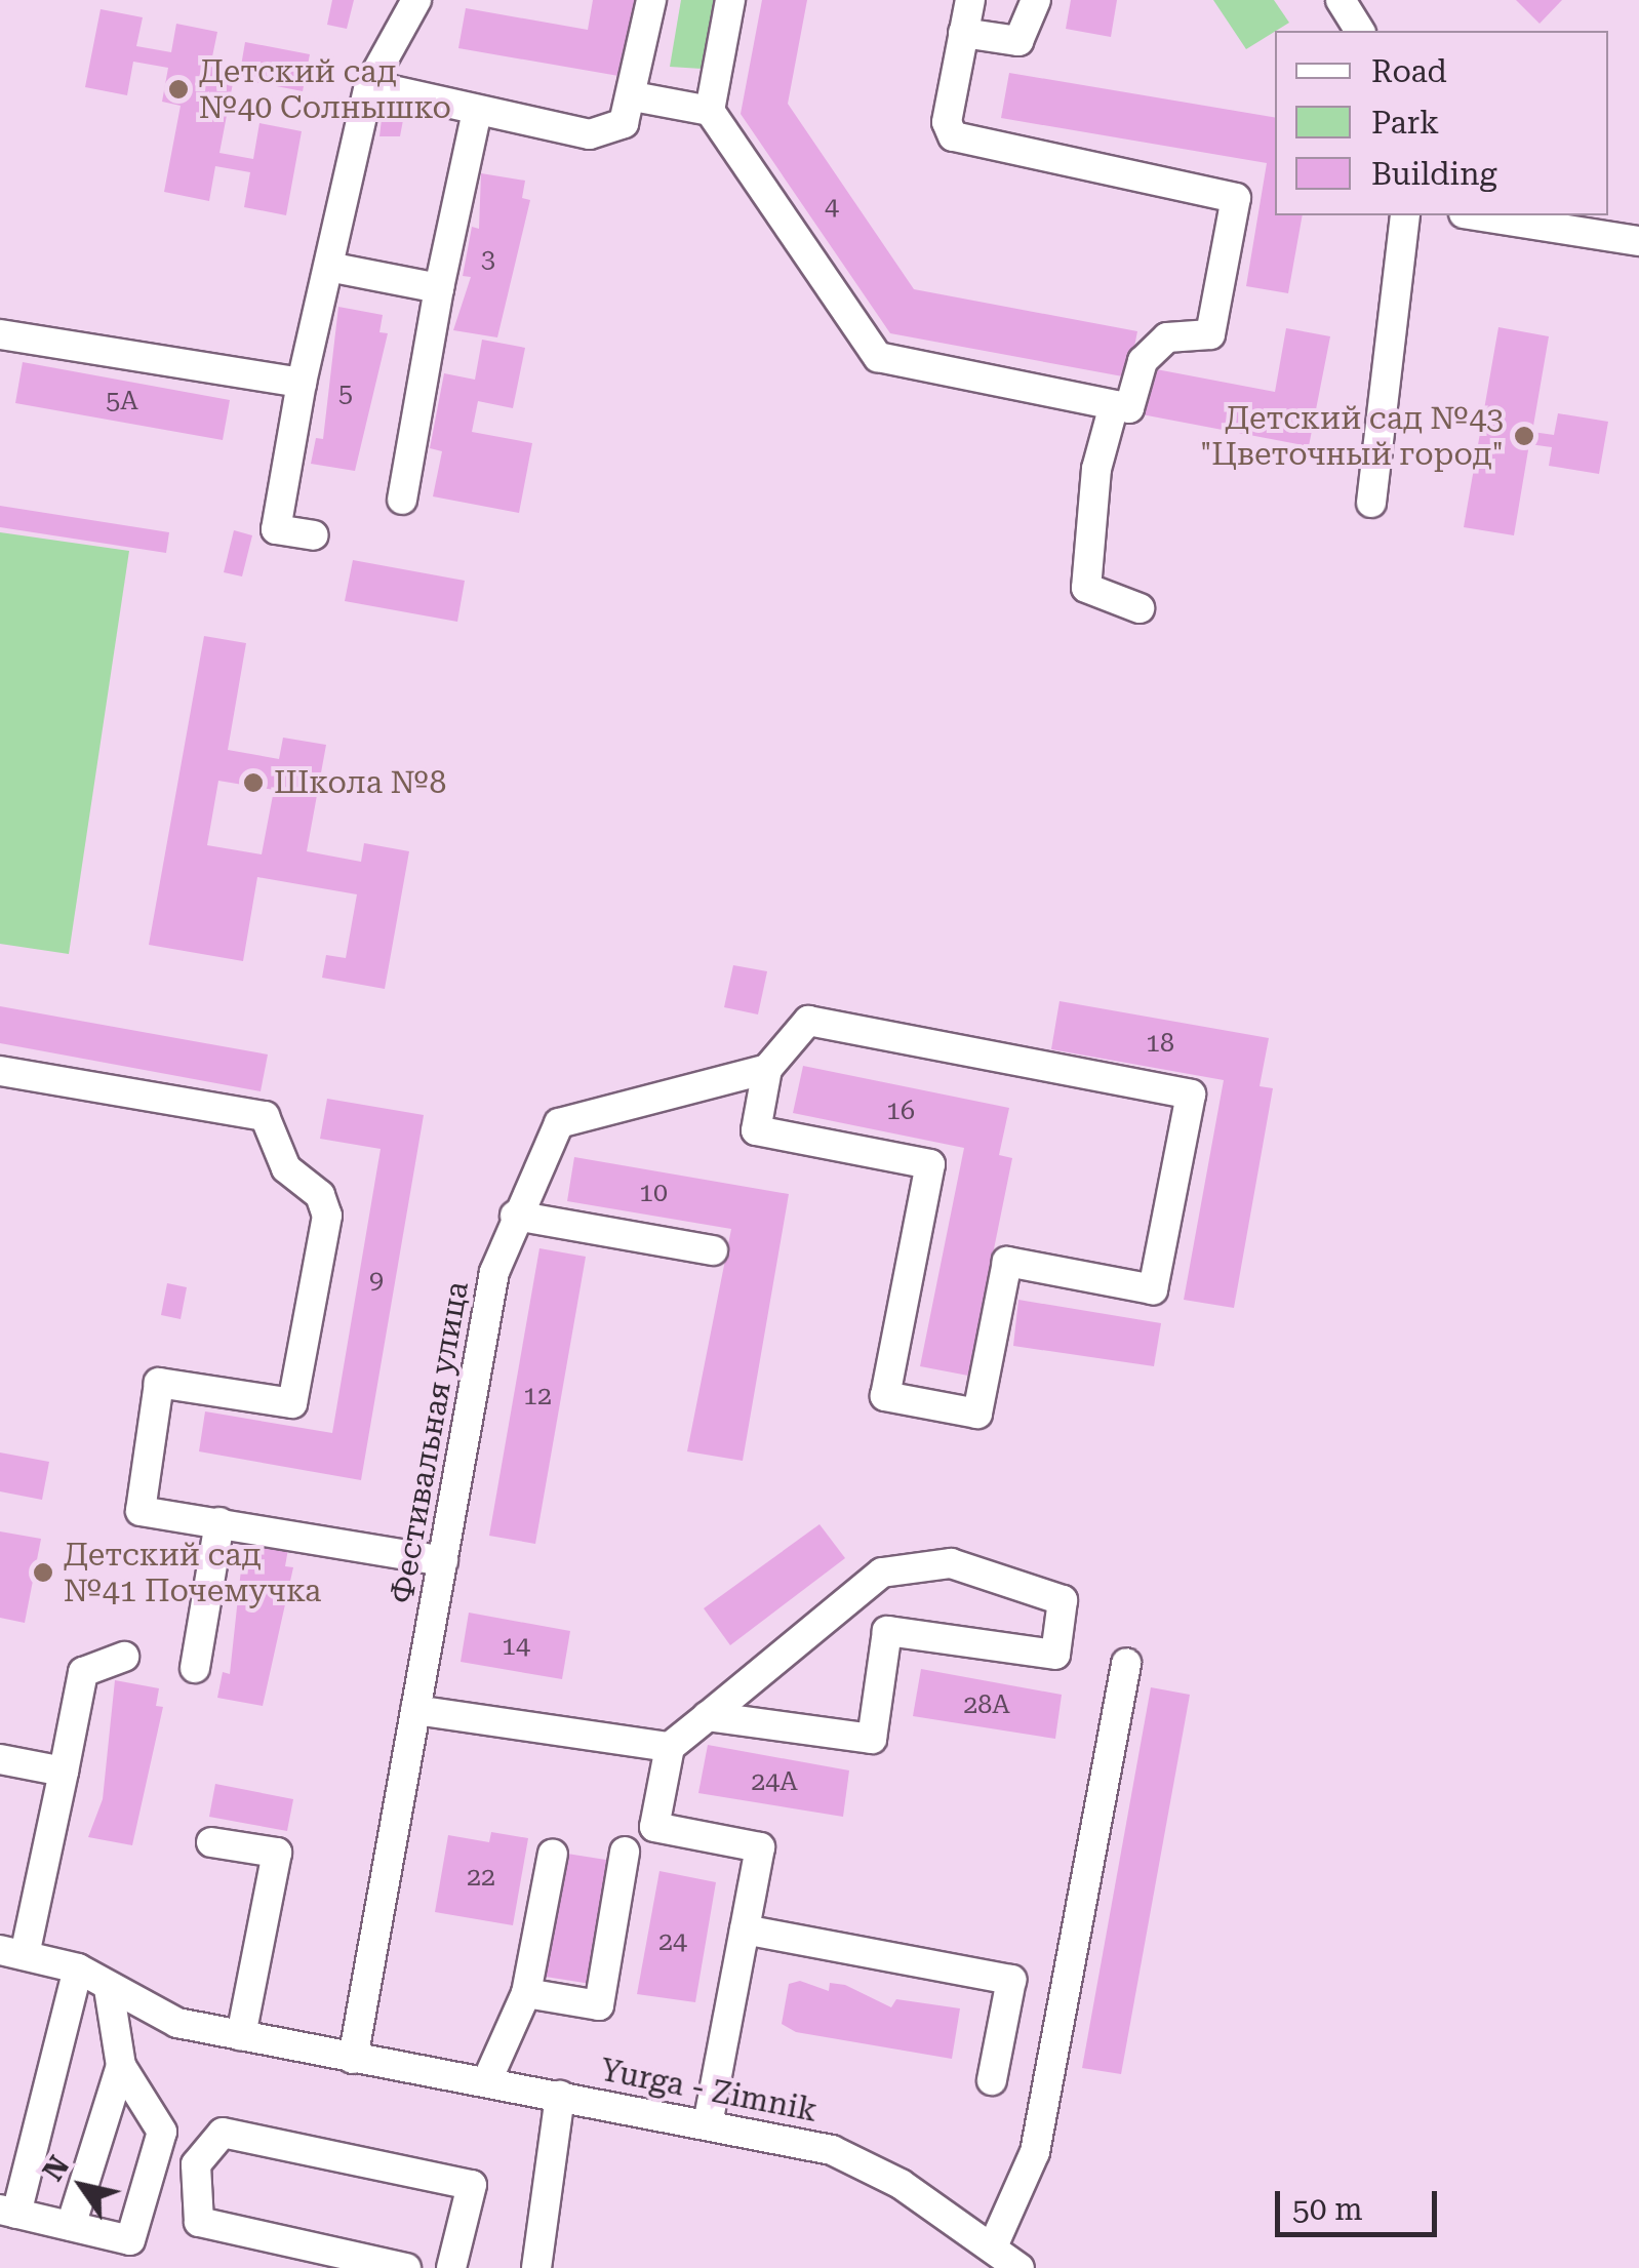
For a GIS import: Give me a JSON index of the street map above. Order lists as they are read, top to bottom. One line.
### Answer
{"streets":{"street":["Фестивальная улица","Yurga - Zimnik"]},"crossings":[["Фестивальная улица","Yurga - Zimnik"]],"places":["Детский сад №40 Солнышко","Детский сад №43 \"Цветочный город\"","Школа №8","Детский сад №41 Почемучка"],"house_numbers":["4","3","5","5А","18","16","10","9","12","14","28А","24А","22","24"],"legend":["Road","Park","Building"],"scale_bar":"50 m","north":"top left"}
